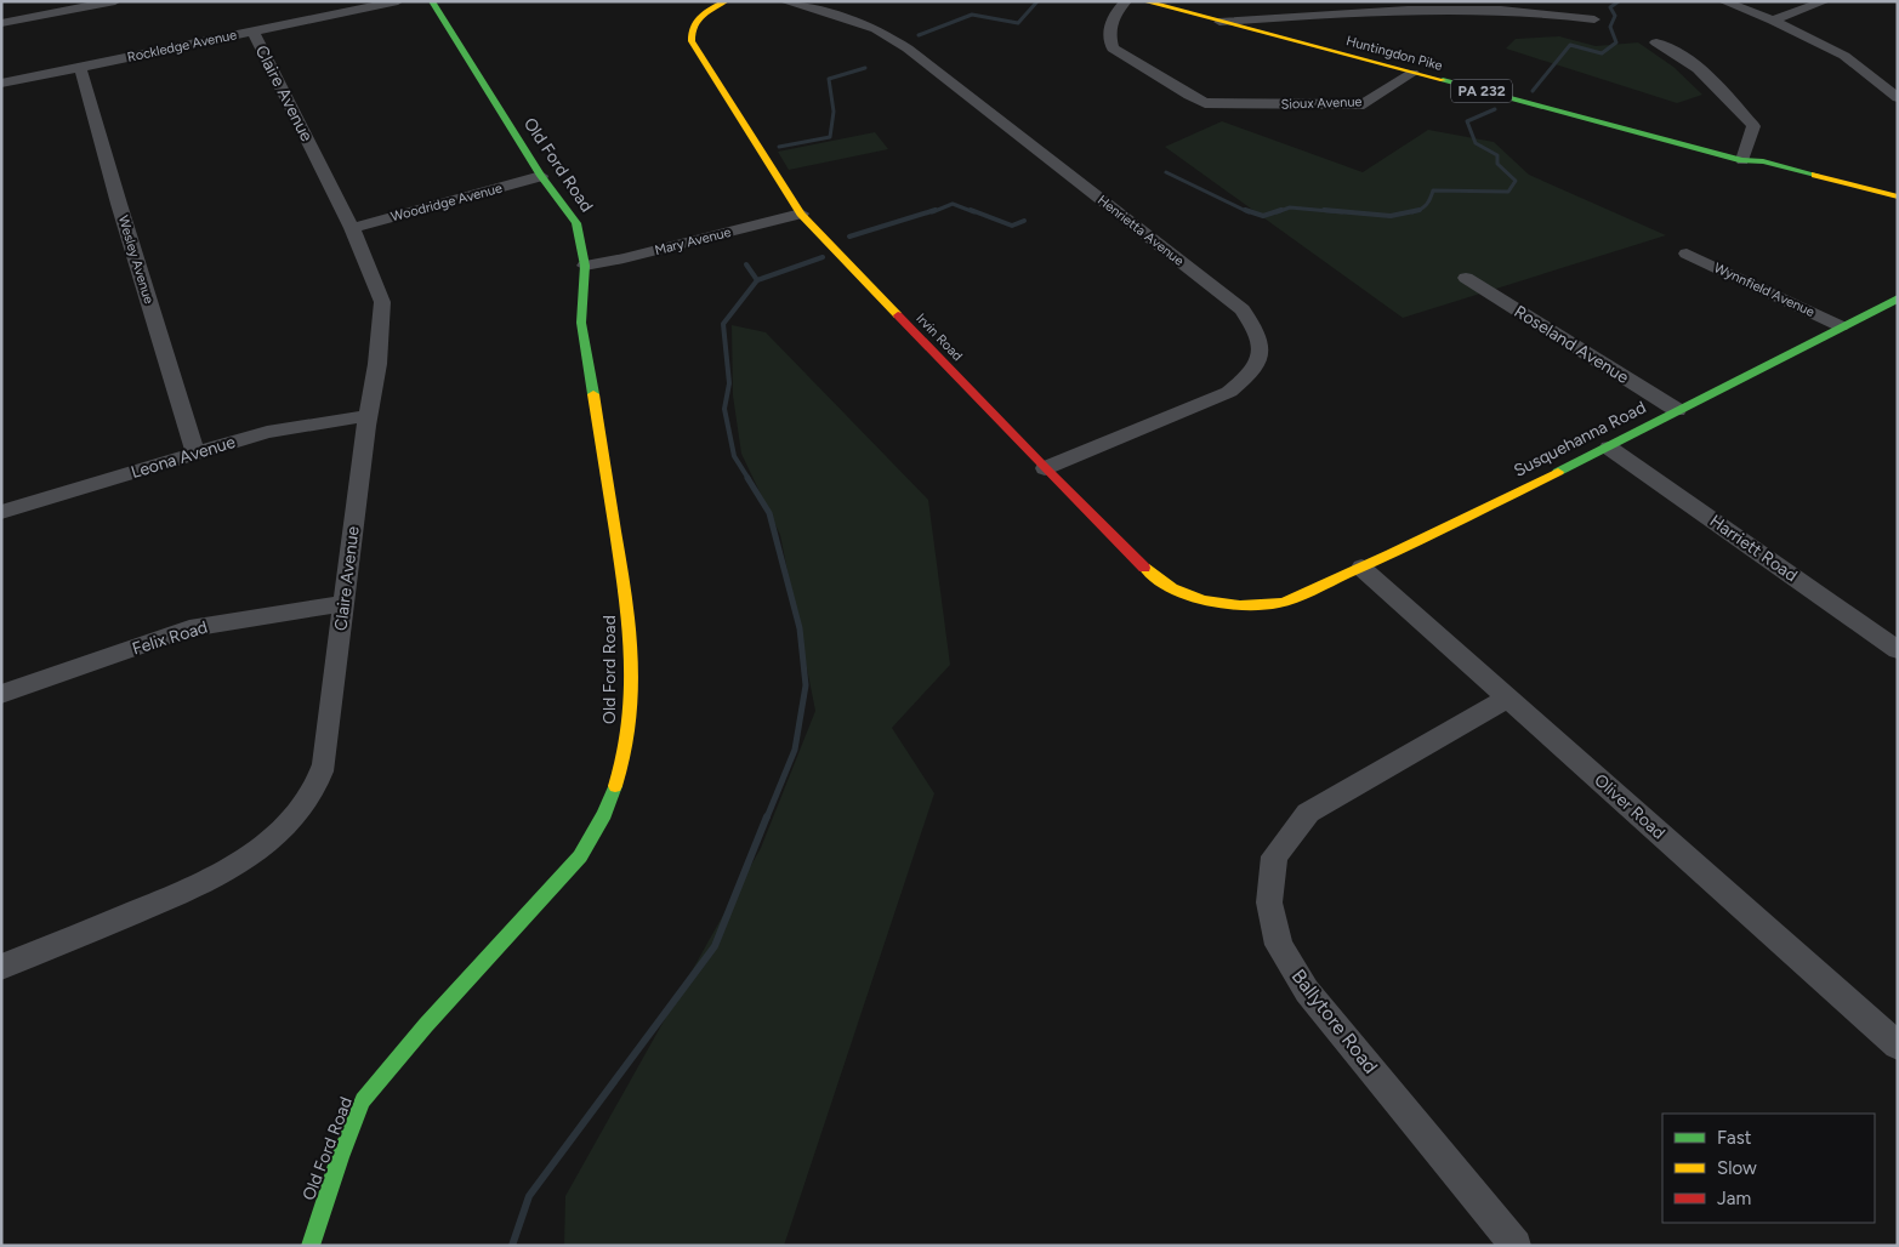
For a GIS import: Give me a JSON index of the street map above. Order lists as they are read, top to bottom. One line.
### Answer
{"streets":{"street":["Rockledge Avenue","Huntingdon Pike","PA 232","Claire Avenue","Sioux Avenue","Old Ford Road","Woodridge Avenue","Henrietta Avenue","Mary Avenue","Wesley Avenue","Wynnfield Avenue","Irvin Road","Roseland Avenue","Susquehanna Road","Leona Avenue","Harriett Road","Felix Road","Oliver Road","Ballytore Road"]},"crossings":[["Rockledge Avenue","Claire Avenue"],["Rockledge Avenue","Wesley Avenue"],["Huntingdon Pike","Sioux Avenue"],["Claire Avenue","Woodridge Avenue"],["Claire Avenue","Leona Avenue"],["Claire Avenue","Felix Road"],["Old Ford Road","Woodridge Avenue"],["Old Ford Road","Mary Avenue"],["Henrietta Avenue","Irvin Road"],["Mary Avenue","Irvin Road"],["Wesley Avenue","Leona Avenue"],["Wynnfield Avenue","Susquehanna Road"],["Irvin Road","Susquehanna Road"],["Roseland Avenue","Susquehanna Road"],["Susquehanna Road","Harriett Road"],["Susquehanna Road","Oliver Road"],["Oliver Road","Ballytore Road"]],"legend":["Fast","Slow","Jam"]}
